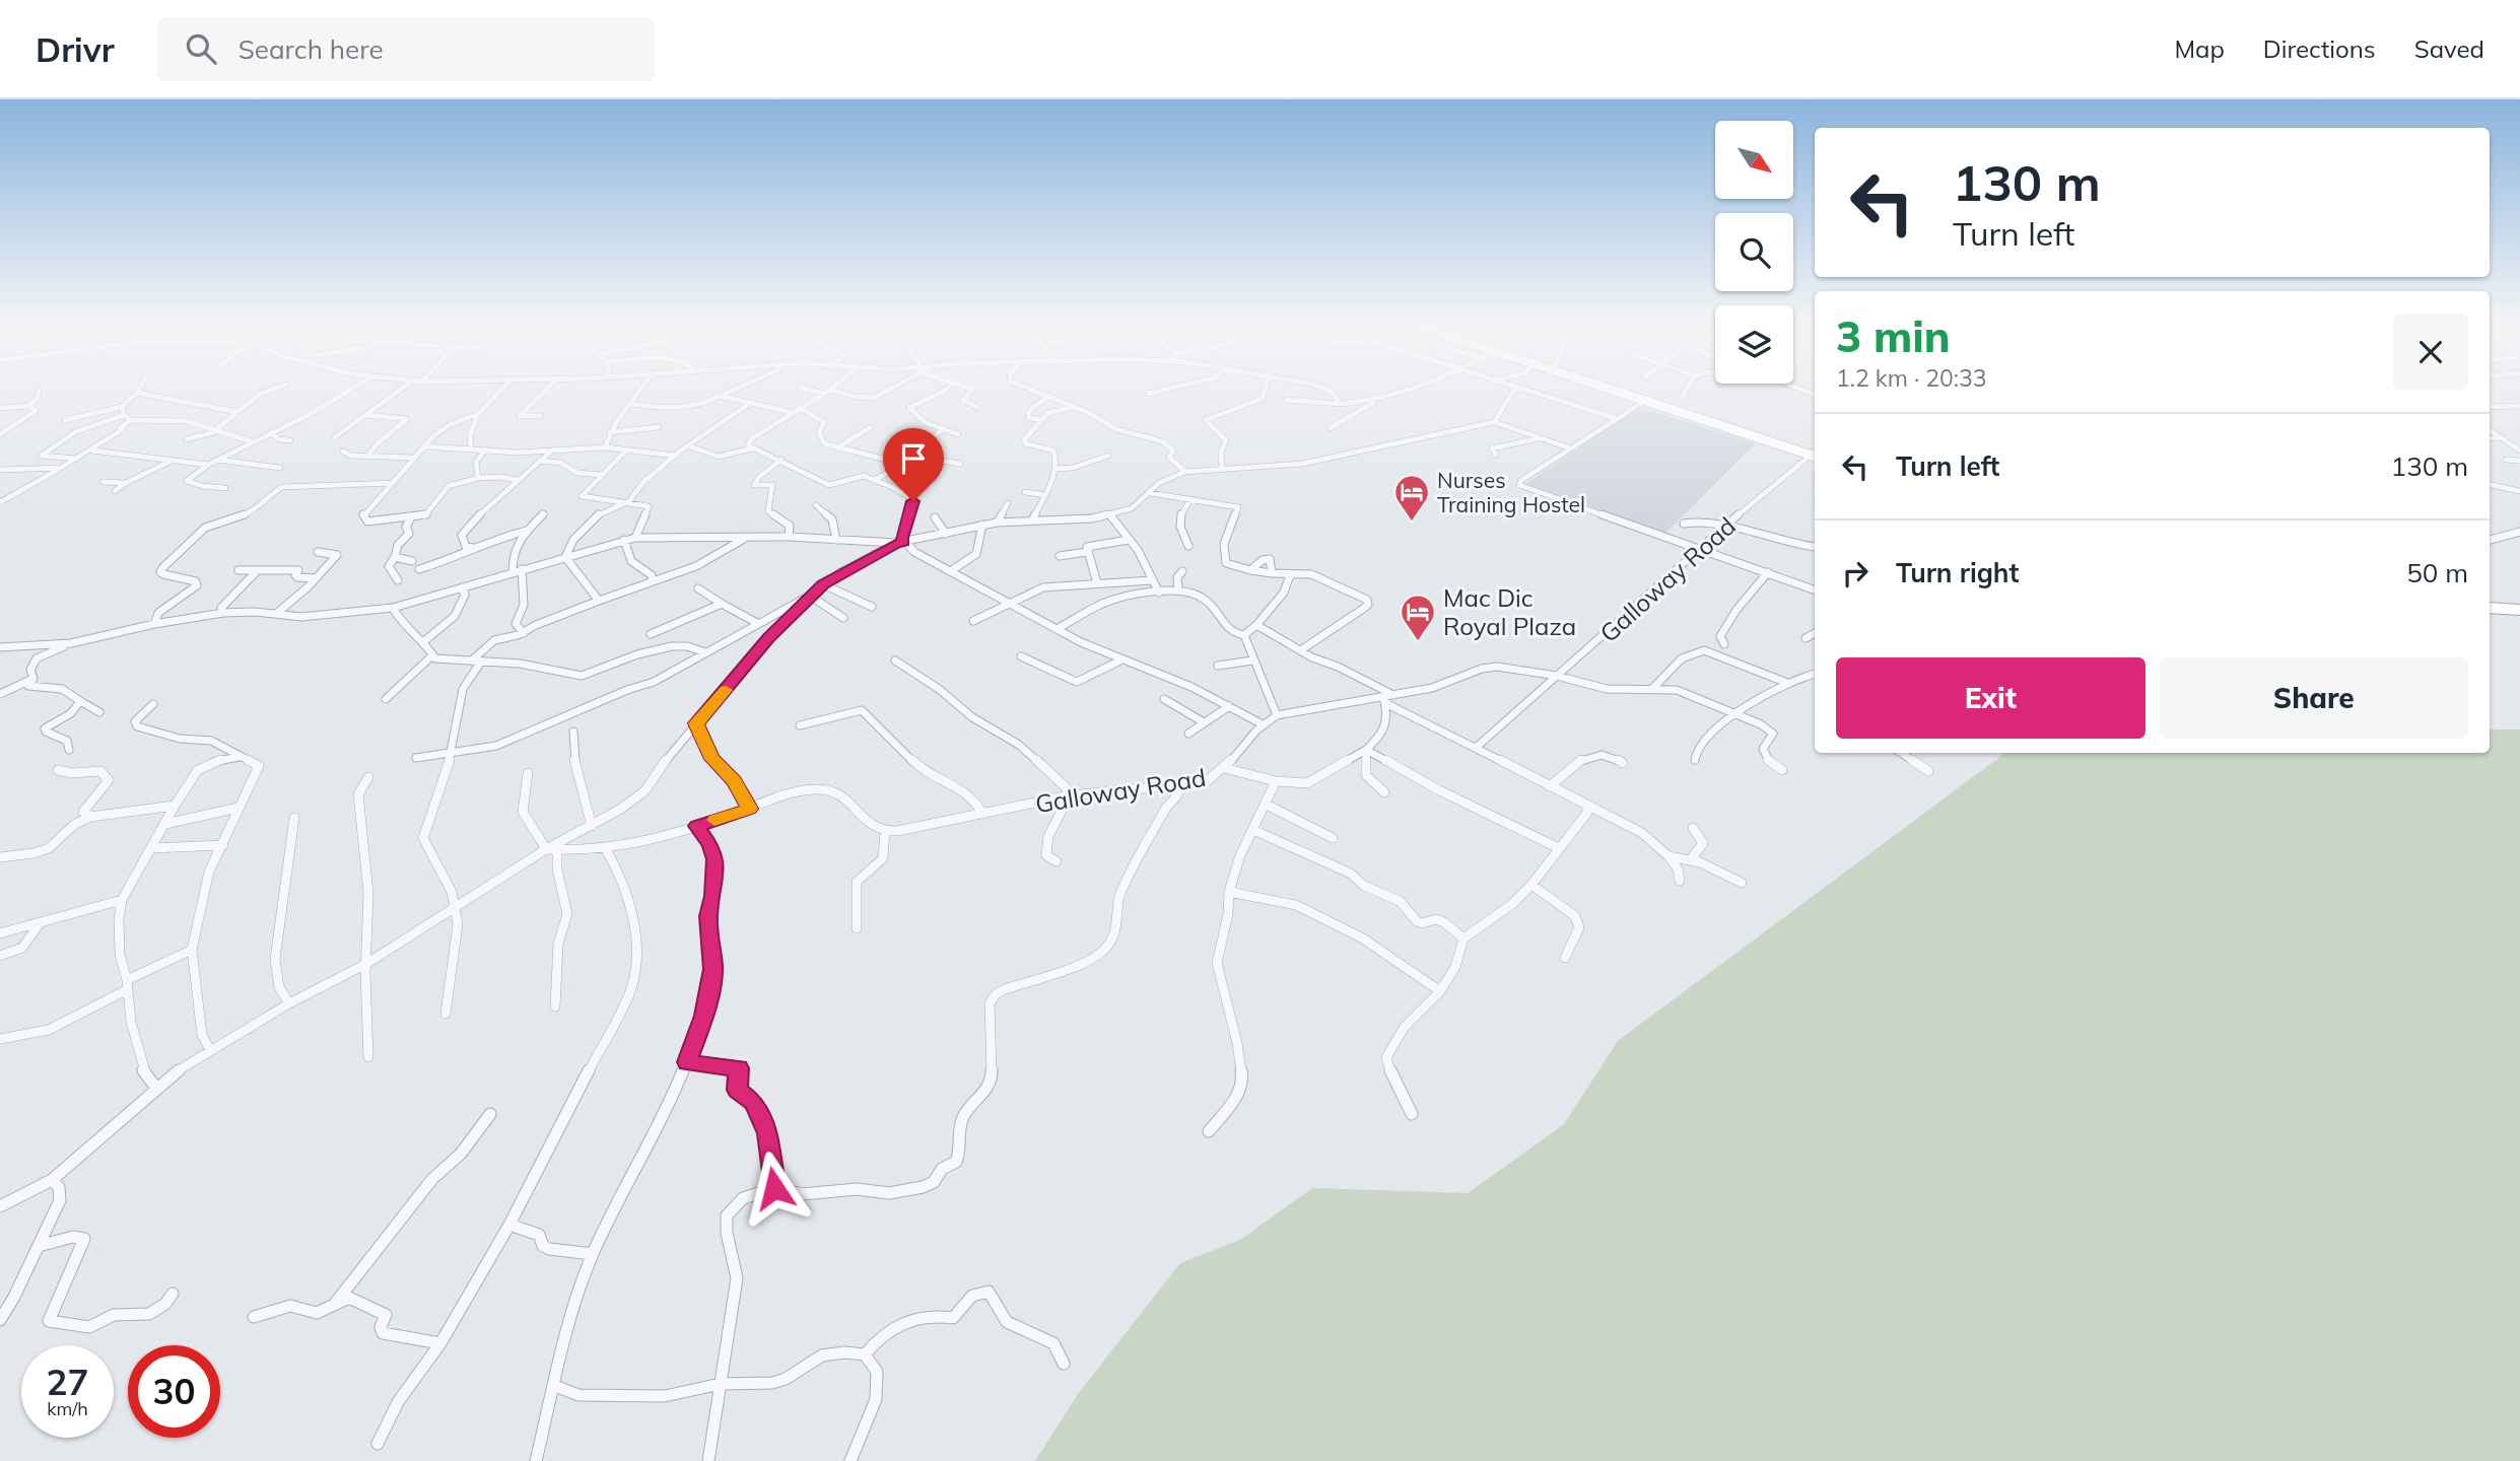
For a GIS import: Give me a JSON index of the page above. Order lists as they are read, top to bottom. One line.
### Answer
{"streets":{"street":["Galloway Road"]},"places":{"hotel":["Nurses Training Hostel","Mac Dic Royal Plaza"]},"north":"bottom right","page":{"header":"Drivr","search":"Search here","nav":["Map","Directions","Saved"],"turn":["130 m","Turn left"],"heading":["3 min","1.2 km · 20:33"],"list":[{"name":"Turn left","value":"130 m"},{"name":"Turn right","value":"50 m"}],"buttons":["Exit","Share"],"speed":"27 km/h","limit":"30"}}
